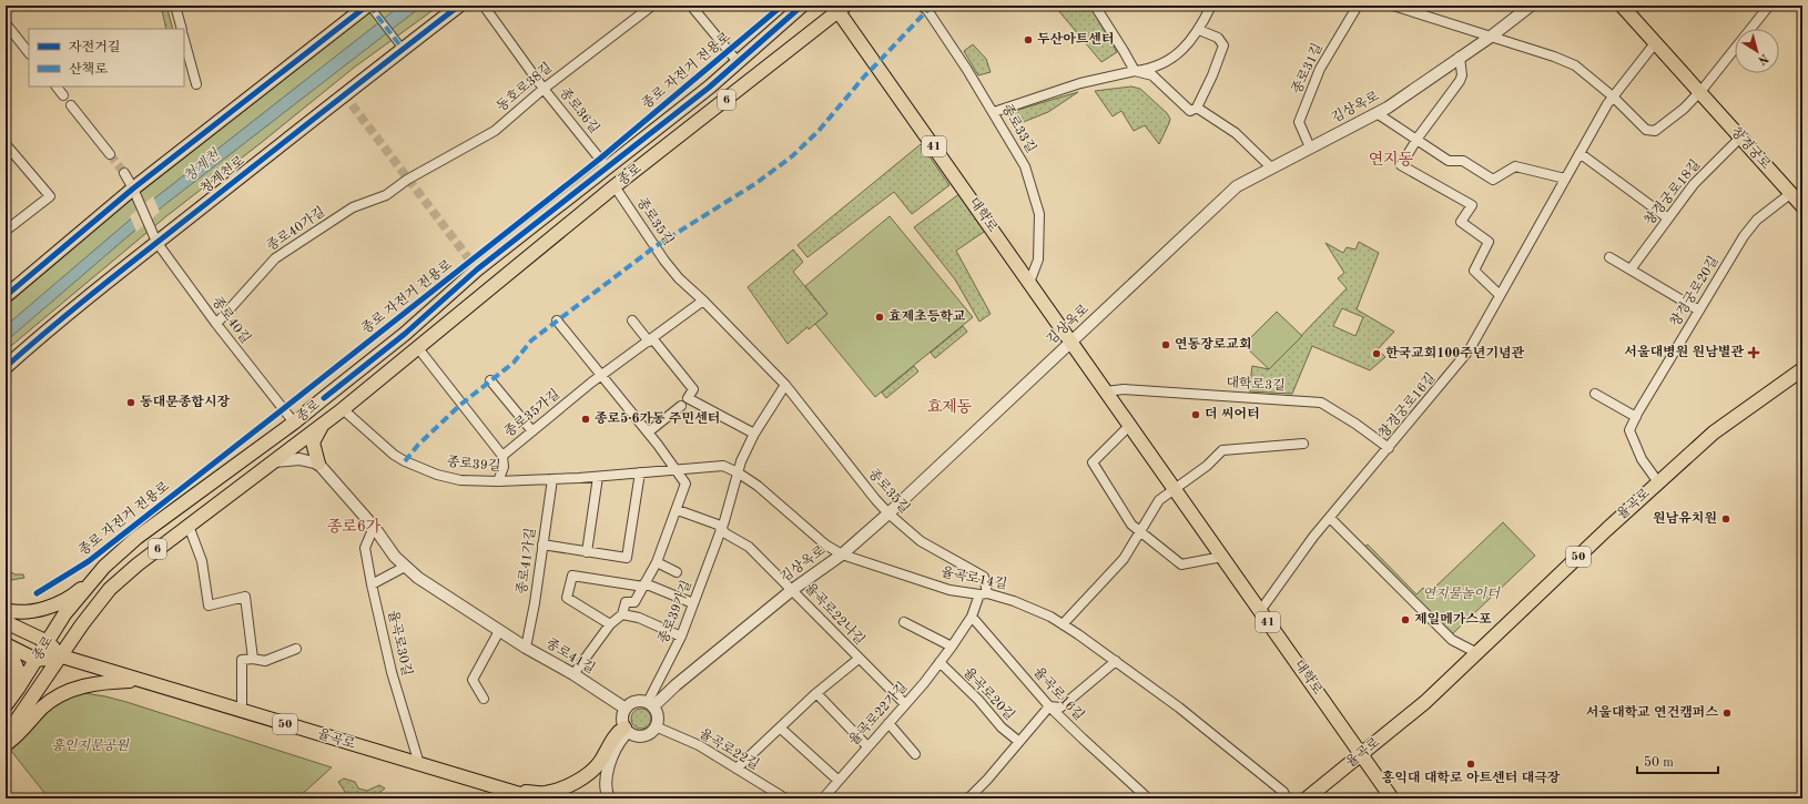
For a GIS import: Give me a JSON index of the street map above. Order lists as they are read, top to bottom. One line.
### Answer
{"streets":{"main road":["6","41","창경궁로","청계천로","종로","대학로","율곡로","50"],"street":["종로31길","동호로38길","김상옥로","종로36길","종로33길","창경궁로18길","종로35길","종로40가길","창경궁로20길","종로40길","대학로3길","창경궁로16길","종로35가길","종로39길","종로41가길","율곡로14길","종로39가길","율곡로22나길","율곡로30길","종로41길","율곡로20길","율곡로16길","율곡로22가길","율곡로22길"],"cycle path":["종로 자전거 전용로"]},"crossings":[["종로31길","김상옥로"],["동호로38길","종로36길"],["동호로38길","종로40가길"],["김상옥로","대학로"],["김상옥로","종로35길"],["김상옥로","종로39길"],["김상옥로","율곡로14길"],["김상옥로","종로39가길"],["김상옥로","율곡로22나길"],["김상옥로","종로41길"],["김상옥로","율곡로22길"],["종로36길","종로"],["종로33길","대학로"],["창경궁로","창경궁로18길"],["창경궁로","창경궁로20길"],["창경궁로","창경궁로16길"],["청계천로","종로40길"],["종로","대학로"],["종로","종로35길"],["종로","종로40길"],["종로","종로39길"],["종로","율곡로"],["대학로","대학로3길"],["대학로","창경궁로16길"],["대학로","율곡로"],["종로35길","종로35가길"],["종로35길","율곡로14길"],["종로40가길","종로40길"],["창경궁로20길","율곡로"],["대학로3길","창경궁로16길"],["종로35가길","종로39길"],["종로39길","종로41가길"],["종로39길","율곡로14길"],["종로39길","종로39가길"],["율곡로","율곡로30길"],["종로41가길","종로41길"],["종로39가길","종로41길"],["종로39가길","율곡로22길"],["율곡로22나길","율곡로22가길"],["율곡로22나길","율곡로22길"],["율곡로30길","종로41길"],["종로41길","율곡로22길"],["율곡로20길","율곡로22가길"],["율곡로16길","율곡로22가길"]],"districts":["연지동","효제동","종로6가"],"water":["청계천"],"parks":["연지물놀이터","흥인지문공원"],"places":{"other":["두산아트센터","효제초등학교","연동장로교회","한국교회100주년기념관","동대문종합시장","더 씨어터","종로5·6가동 주민센터","원남유치원","제일메가스포","서울대학교 연건캠퍼스","홍익대 대학로 아트센터 대극장"],"health":["서울대병원 원남별관"]},"legend":["자전거길","산책로"],"scale_bar":"50 m","north":"bottom right"}
